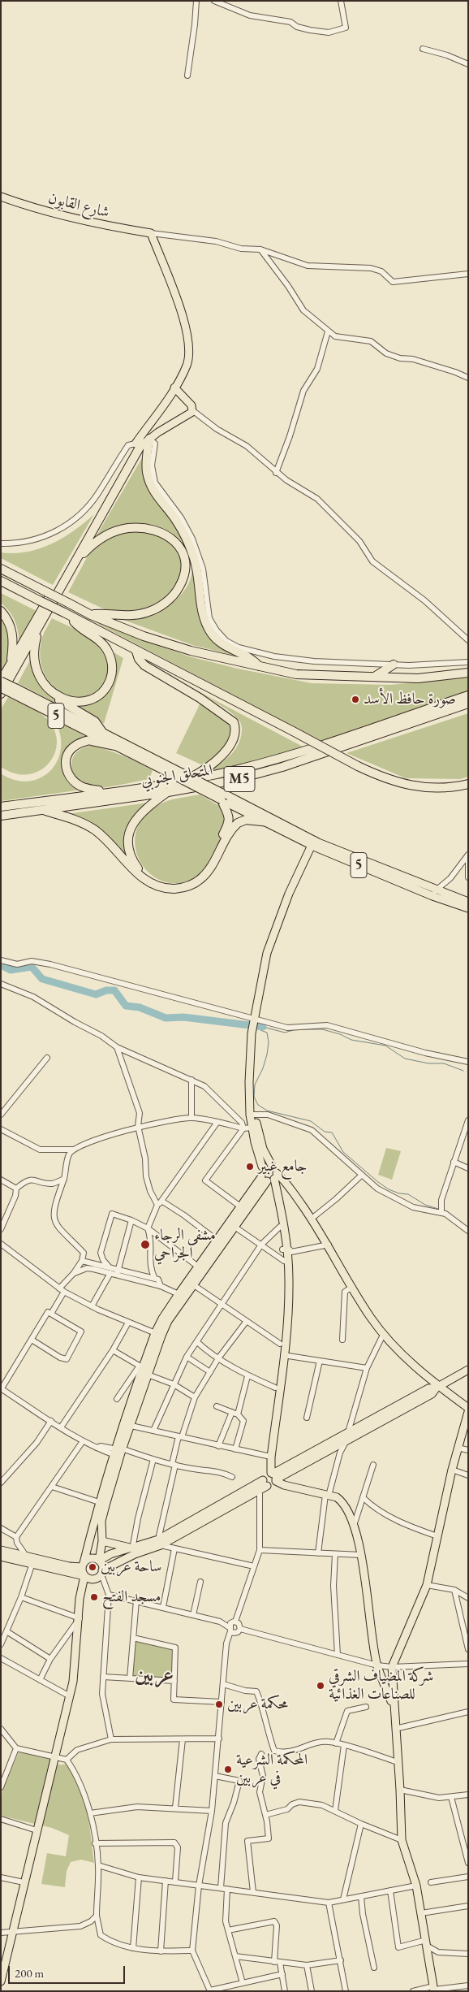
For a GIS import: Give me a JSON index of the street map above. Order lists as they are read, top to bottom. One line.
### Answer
{"streets":{"highway":["المتحلق الجنوبي","M5"],"main road":["شارع القابون","5"]},"districts":["عربين"],"places":["صورة حافظ الأسد","جامع غبير","مشفى الرجاء الجراحي","ساحة عربين","مسجد الفتح","شركة المضياف الشرقي للصناعات الغذائية","محكمة عربين","المحكمة الشرعية في عربين"],"scale_bar":"200 m"}
